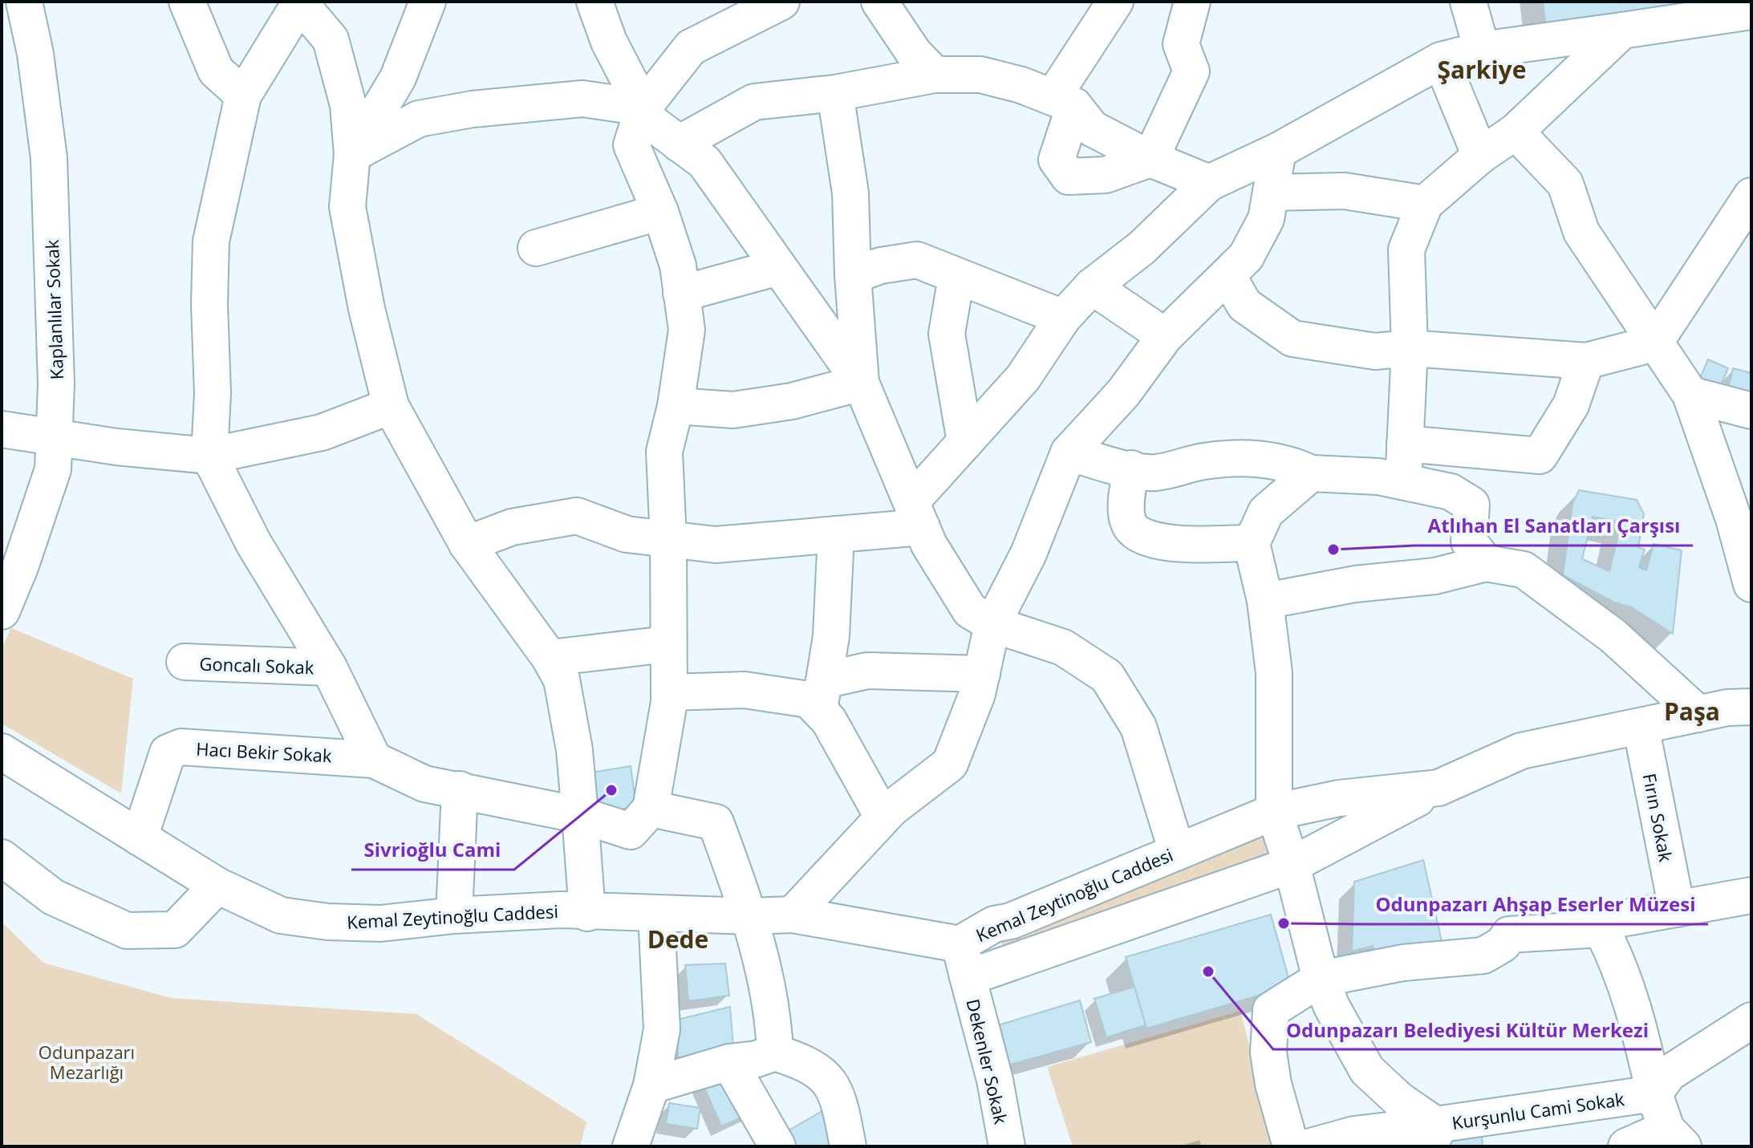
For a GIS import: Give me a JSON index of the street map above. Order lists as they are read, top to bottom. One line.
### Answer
{"streets":{"street":["Kaplanlılar Sokak","Goncalı Sokak","Hacı Bekir Sokak","Fırın Sokak","Kemal Zeytinoğlu Caddesi","Dekenler Sokak","Kurşunlu Cami Sokak"]},"crossings":[["Hacı Bekir Sokak","Kemal Zeytinoğlu Caddesi"],["Fırın Sokak","Kemal Zeytinoğlu Caddesi"],["Kemal Zeytinoğlu Caddesi","Dekenler Sokak"],["Kemal Zeytinoğlu Caddesi","Kurşunlu Cami Sokak"]],"districts":["Şarkiye","Paşa","Dede"],"parks":["Odunpazarı Mezarlığı"],"places":["Atlıhan El Sanatları Çarşısı","Sivrioğlu Cami","Odunpazarı Ahşap Eserler Müzesi","Odunpazarı Belediyesi Kültür Merkezi"]}
